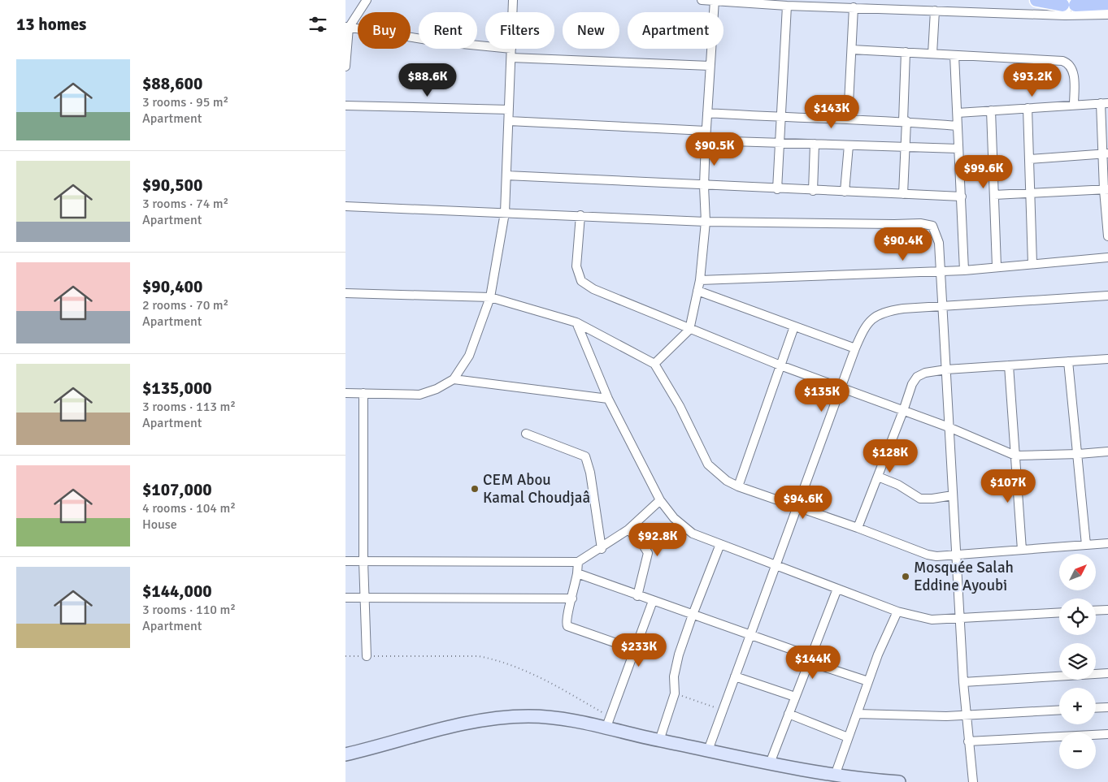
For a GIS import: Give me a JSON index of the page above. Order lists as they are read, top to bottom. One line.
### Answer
{"places":["CEM Abou Kamal Choudjaâ","Mosquée Salah Eddine Ayoubi"],"north":"top right","page":{"heading":"13 homes","chip":["Buy","Rent","Filters","New","Apartment"],"list":[{"name":"$88,600","note":"3 rooms · 95 m² · Apartment"},{"name":"$90,500","note":"3 rooms · 74 m² · Apartment"},{"name":"$90,400","note":"2 rooms · 70 m² · Apartment"},{"name":"$135,000","note":"3 rooms · 113 m² · Apartment"},{"name":"$107,000","note":"4 rooms · 104 m² · House"},{"name":"$144,000","note":"3 rooms · 110 m² · Apartment"}],"price":["$88.6K","$93.2K","$143K","$90.5K","$99.6K","$90.4K","$135K","$128K","$107K","$94.6K","$92.8K","$233K","$144K"],"map_buttons":["+","−"]}}
